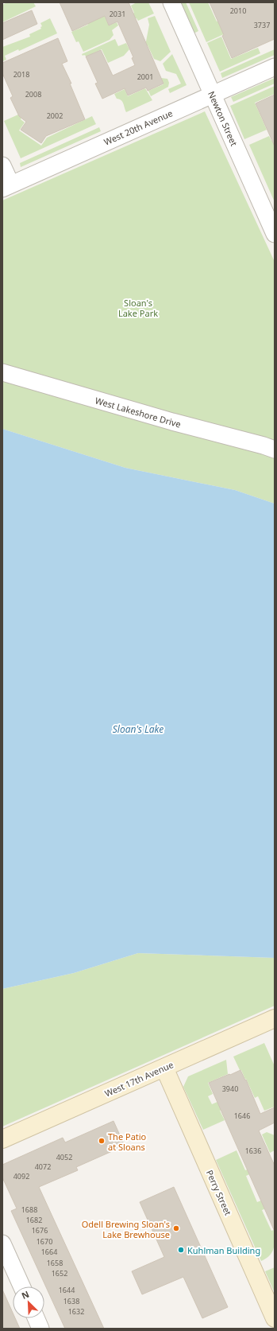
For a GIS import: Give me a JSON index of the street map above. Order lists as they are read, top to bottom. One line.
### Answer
{"streets":{"street":["Newton Street","West 20th Avenue","West Lakeshore Drive","West 17th Avenue","Perry Street"]},"crossings":[["Newton Street","West 20th Avenue"],["West 17th Avenue","Perry Street"]],"water":["Sloan's Lake"],"parks":["Sloan's Lake Park"],"places":["The Patio at Sloans","Odell Brewing Sloan's Lake Brewhouse","Kuhlman Building"],"house_numbers":["2010","2031","3737","2018","2001","2008","2002","3940","1646","1636","4052","4072","4092","1688","1682","1676","1670","1664","1658","1652","1644","1638","1632"],"north":"top left"}
